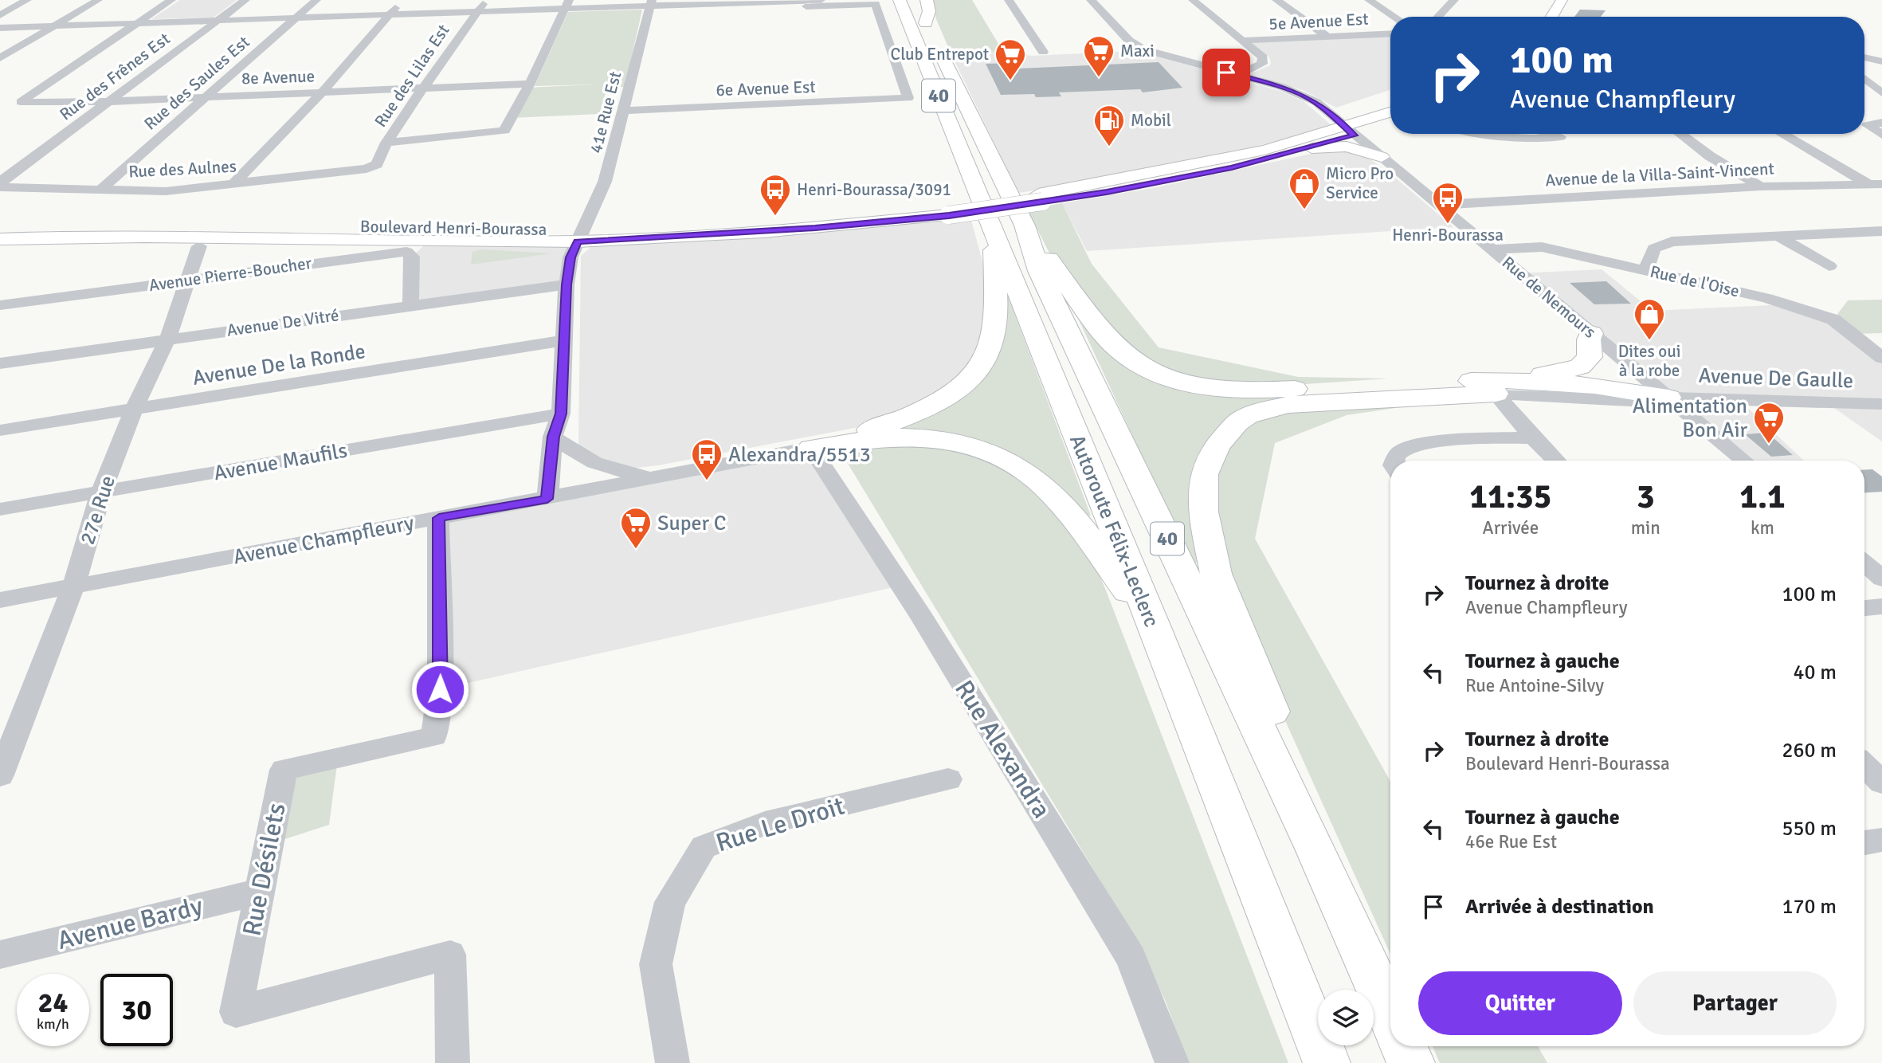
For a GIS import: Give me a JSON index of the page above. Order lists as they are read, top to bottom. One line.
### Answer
{"streets":{"highway":["40","Autoroute Félix-Leclerc"],"main road":["Boulevard Henri-Bourassa"],"street":["5e Avenue Est","Rue des Lilas Est","Rue des Frênes Est","8e Avenue","Rue des Saules Est","6e Avenue Est","41e Rue Est","Rue des Aulnes","Avenue de la Villa-Saint-Vincent","Avenue Pierre-Boucher","Rue de l'Oise","Rue de Nemours","Avenue De Vitré","Avenue De la Ronde","Avenue De Gaulle","Avenue Maufils","27e Rue","Avenue Champfleury","Rue Alexandra","Rue Le Droit","Rue Désilets","Avenue Bardy"]},"crossings":[["Rue des Lilas Est","8e Avenue"],["Rue des Lilas Est","Rue des Aulnes"],["Rue des Frênes Est","8e Avenue"],["Rue des Frênes Est","Rue des Aulnes"],["8e Avenue","Rue des Saules Est"],["Rue des Saules Est","Rue des Aulnes"],["6e Avenue Est","41e Rue Est"],["41e Rue Est","Boulevard Henri-Bourassa"],["41e Rue Est","Avenue De Vitré"],["41e Rue Est","Avenue De la Ronde"],["41e Rue Est","Avenue Maufils"],["41e Rue Est","Avenue Champfleury"],["Avenue de la Villa-Saint-Vincent","Rue de Nemours"],["Boulevard Henri-Bourassa","Rue de Nemours"],["Avenue Pierre-Boucher","Avenue De Vitré"],["Avenue Pierre-Boucher","27e Rue"],["Rue de l'Oise","Rue de Nemours"],["Rue de Nemours","Avenue De Gaulle"],["Avenue De Vitré","27e Rue"],["Avenue De la Ronde","27e Rue"],["Avenue Maufils","27e Rue"],["27e Rue","Avenue Champfleury"],["Avenue Champfleury","Rue Alexandra"],["Avenue Champfleury","Rue Désilets"],["Rue Désilets","Avenue Bardy"]],"places":{"supermarket":["Maxi","Club Entrepot","Alimentation Bon Air","Super C"],"fuel station":["Mobil"],"shop":["Micro Pro Service","Dites oui à la robe"],"bus stop":["Henri-Bourassa/3091","Henri-Bourassa","Alexandra/5513"]},"page":{"turn":["100 m","Avenue Champfleury"],"eta":["11:35","Arrivée","3","min","1.1","km"],"list":[{"name":"Tournez à droite","note":"Avenue Champfleury","value":"100 m"},{"name":"Tournez à gauche","note":"Rue Antoine-Silvy","value":"40 m"},{"name":"Tournez à droite","note":"Boulevard Henri-Bourassa","value":"260 m"},{"name":"Tournez à gauche","note":"46e Rue Est","value":"550 m"},{"name":"Arrivée à destination","value":"170 m"}],"buttons":["Quitter","Partager"],"speed":"24 km/h","limit":"30"}}
